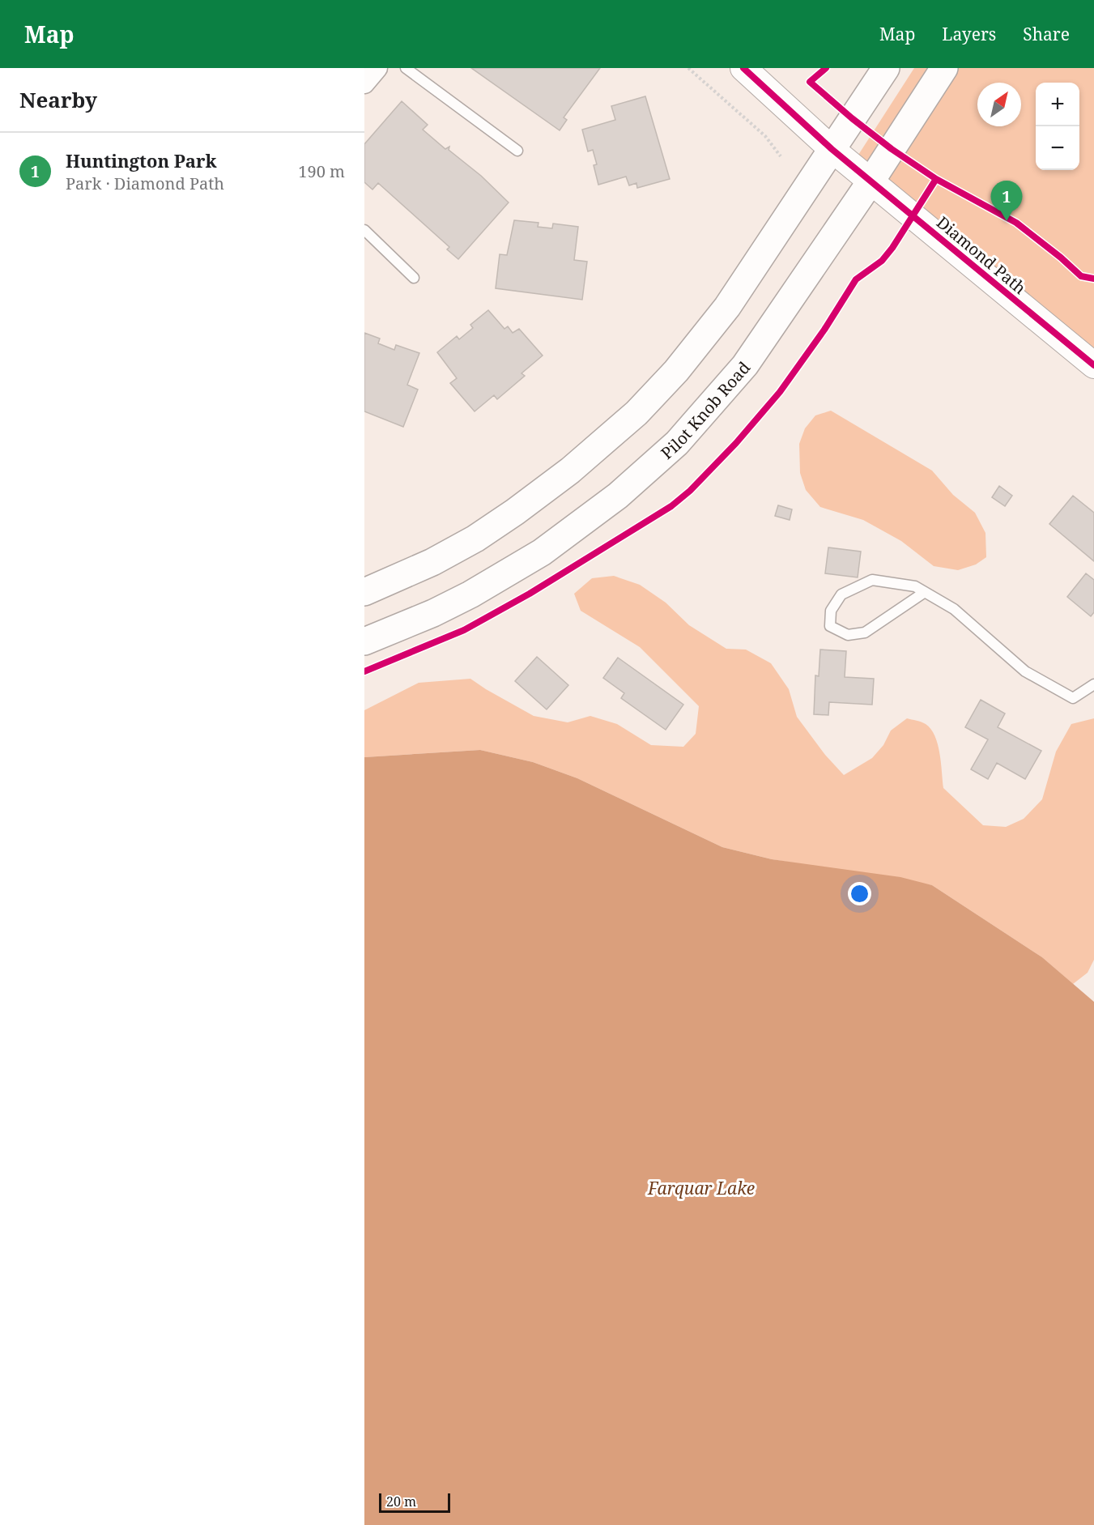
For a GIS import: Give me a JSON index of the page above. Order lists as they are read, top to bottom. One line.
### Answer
{"streets":{"main road":["Pilot Knob Road"],"street":["Diamond Path"]},"crossings":[["Diamond Path","Pilot Knob Road"]],"water":["Farquar Lake"],"scale_bar":"20 m","north":"top right","page":{"header":"Map","nav":["Map","Layers","Share"],"heading":"Nearby","map_buttons":["+","−"],"list":[{"mark":"1","name":"Huntington Park","note":"Park · Diamond Path","value":"190 m"}],"pins":"1","scale":"20 m"}}
